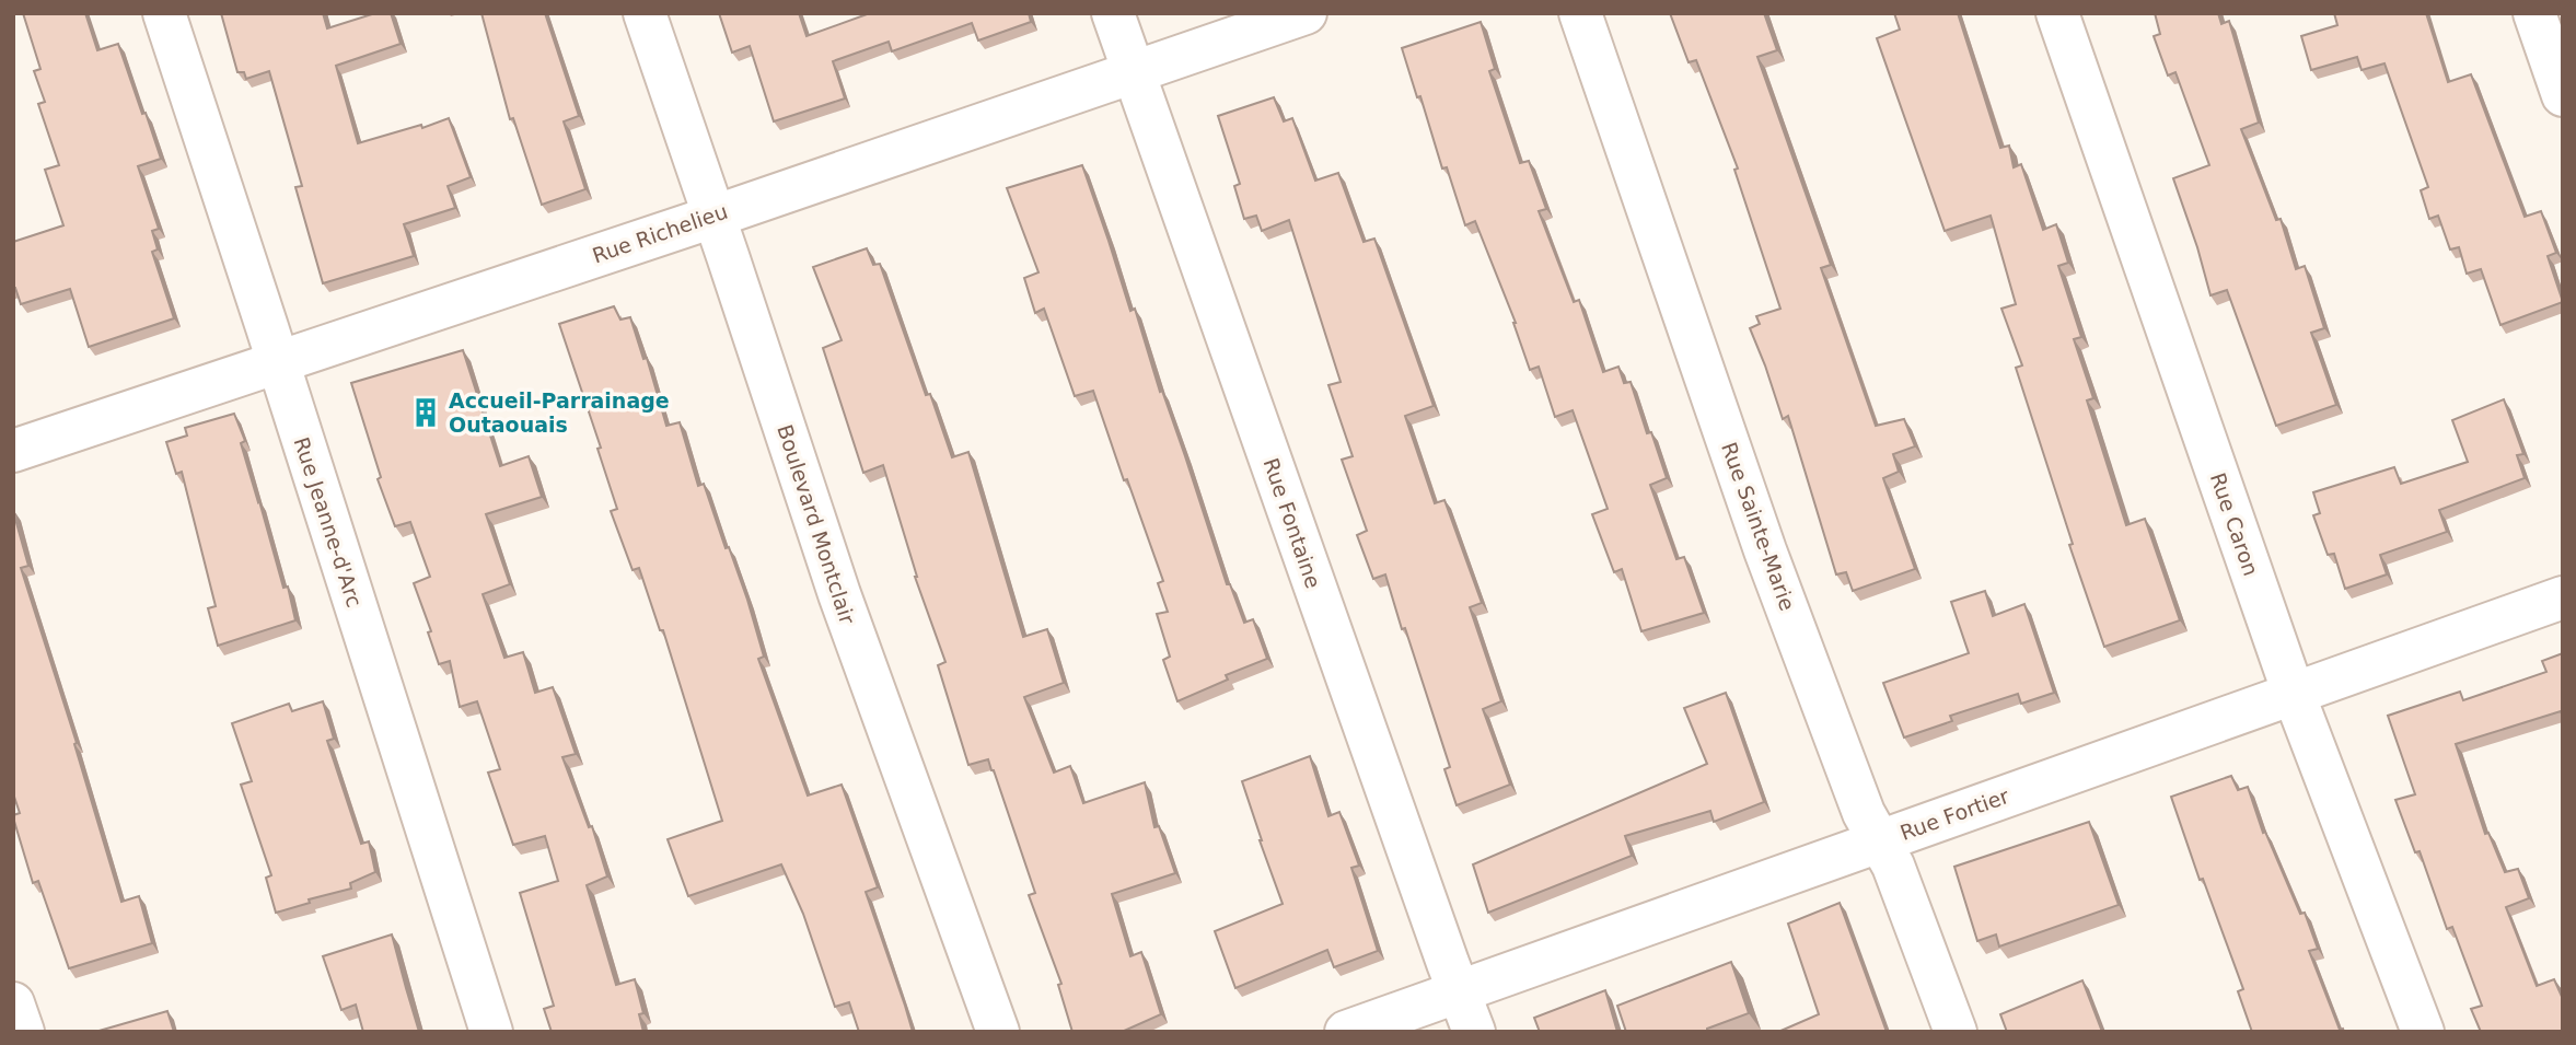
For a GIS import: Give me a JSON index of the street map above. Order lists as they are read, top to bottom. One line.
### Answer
{"streets":{"street":["Rue Richelieu","Rue Jeanne-d'Arc","Rue Fontaine","Boulevard Montclair","Rue Caron","Rue Sainte-Marie","Rue Fortier"]},"crossings":[["Rue Richelieu","Rue Jeanne-d'Arc"],["Rue Richelieu","Rue Fontaine"],["Rue Richelieu","Boulevard Montclair"],["Rue Fontaine","Rue Fortier"],["Rue Caron","Rue Fortier"],["Rue Sainte-Marie","Rue Fortier"]],"places":{"building":["Accueil-Parrainage Outaouais"]}}
